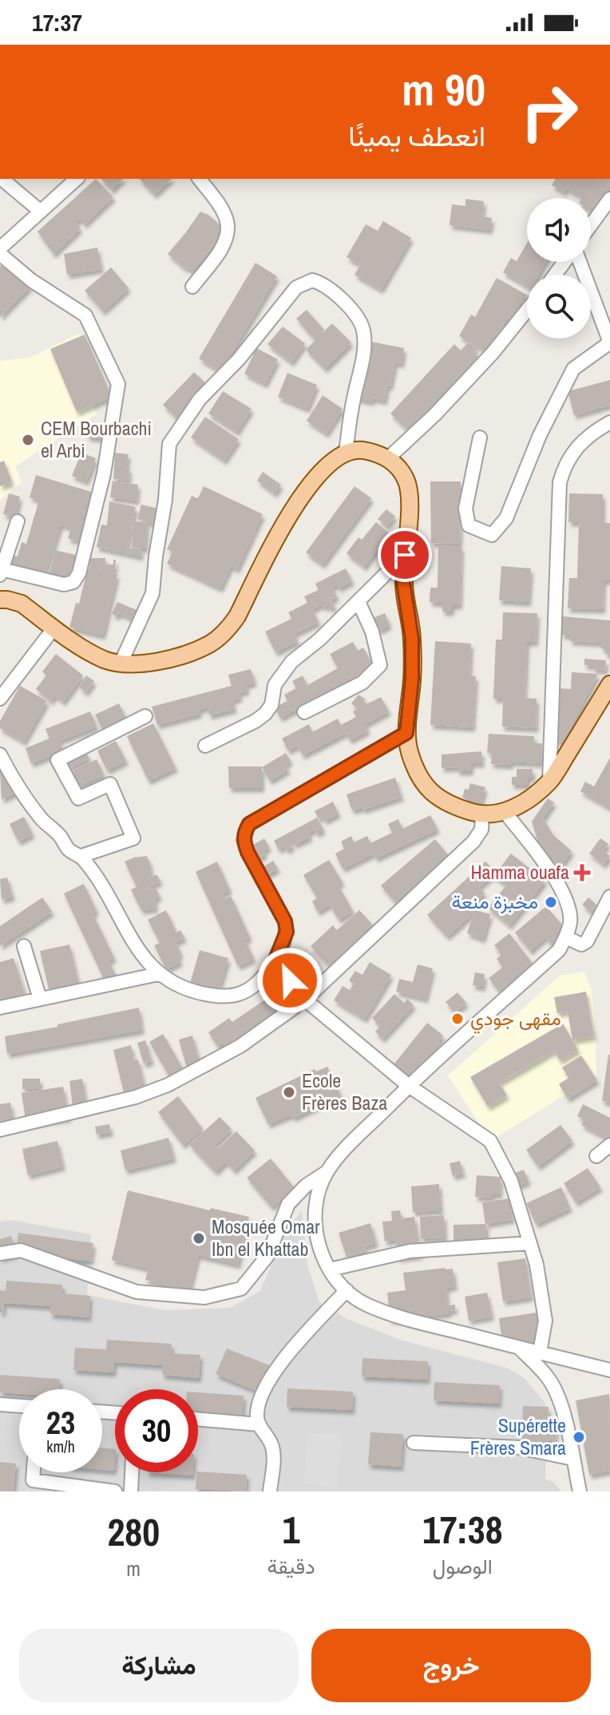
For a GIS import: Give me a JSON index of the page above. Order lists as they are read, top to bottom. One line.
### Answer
{"places":{"other":["CEM Bourbachi el Arbi","مخبزة منعة","مقهى جودي","Ecole Frères Baza","Mosquée Omar Ibn el Khattab","Supérette Frères Smara"],"health":["Hamma ouafa"]},"page":{"status":"17:37","turn":["90 m","انعطف يمينًا"],"speed":"23 km/h","limit":"30","eta":["17:38","الوصول","1","دقيقة","280","m"],"buttons":["خروج","مشاركة"]}}
